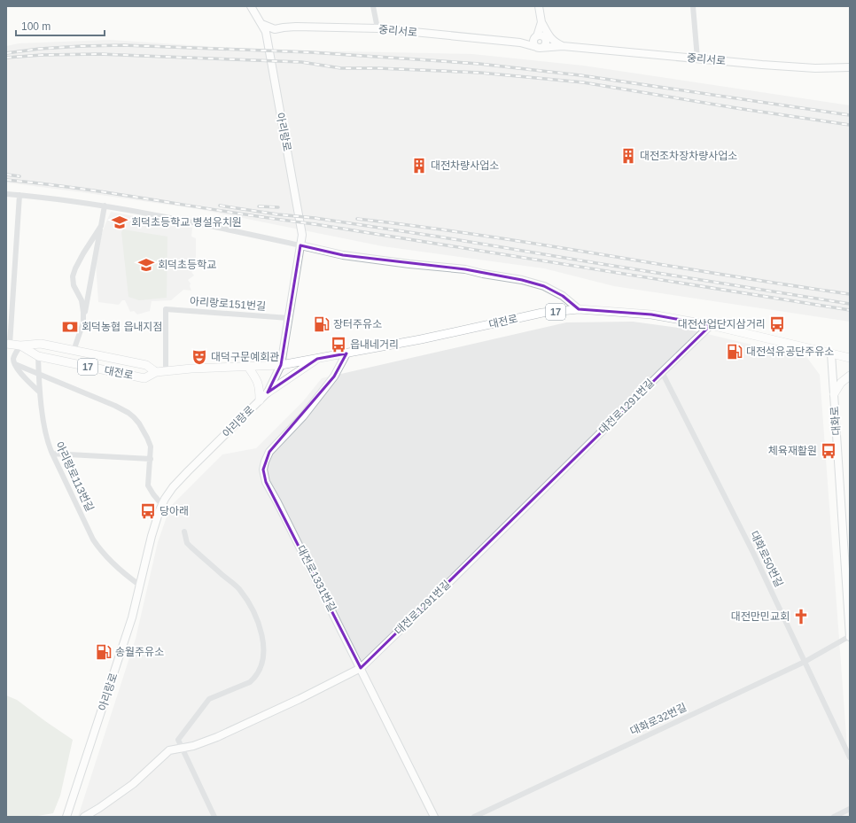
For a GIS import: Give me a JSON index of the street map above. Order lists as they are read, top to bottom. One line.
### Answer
{"streets":{"main road":["중리서로","아리랑로","17","대전로","대전로1291번길","대화로","대전로1331번길"],"street":["아리랑로151번길","아리랑로113번길","대화로50번길","대화로32번길"]},"crossings":[["아리랑로","아리랑로151번길"],["아리랑로","대전로"],["아리랑로","아리랑로113번길"],["아리랑로151번길","대전로"],["대전로","대전로1291번길"],["대전로","대화로"],["대전로","아리랑로113번길"],["대전로","대전로1331번길"],["대전로1291번길","대화로50번길"],["대전로1291번길","대전로1331번길"],["대화로","대화로32번길"],["대화로50번길","대화로32번길"]],"places":{"building":["대전조차장차량사업소","대전차량사업소"],"school or university":["회덕초등학교 병설유치원","회덕초등학교"],"fuel station":["장터주유소","대전석유공단주유소","송월주유소"],"bus stop":["대전산업단지삼거리","읍내네거리","체육재활원","당아래"],"bank":["회덕농협 읍내지점"],"theatre":["대덕구문예회관"],"church":["대전만민교회"]},"scale_bar":"100 m"}
